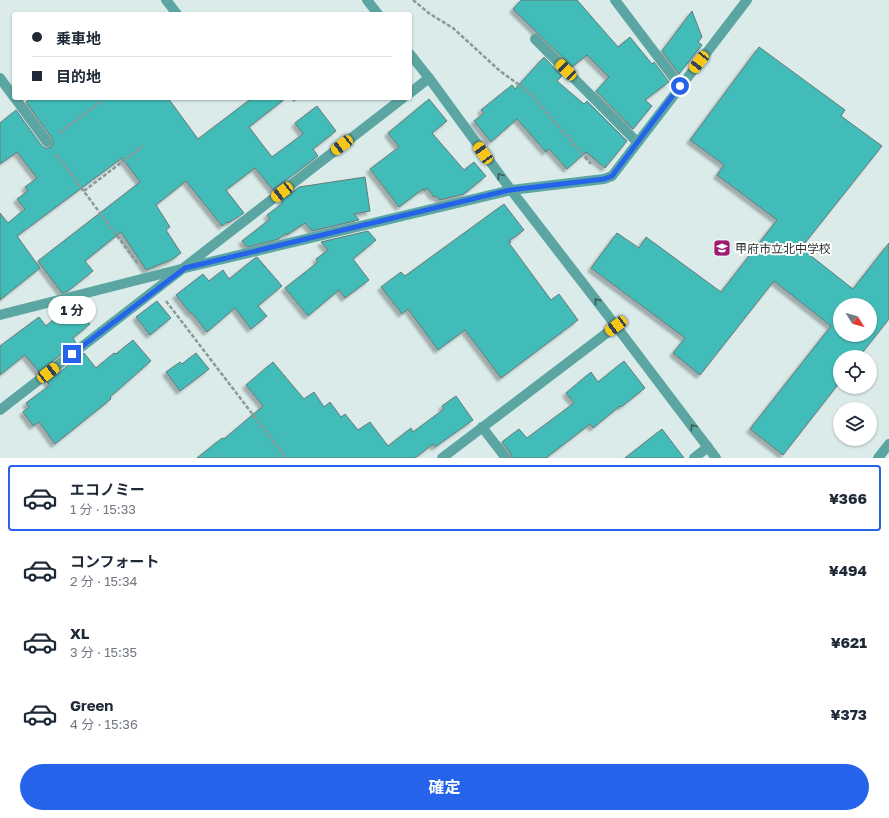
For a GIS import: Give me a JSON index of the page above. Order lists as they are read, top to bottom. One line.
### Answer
{"places":{"school or university":["甲府市立北中学校"]},"north":"bottom right","page":{"banner":["乗車地","目的地"],"bubble":"1 分","list":[{"name":"エコノミー","note":"1 分 · 15:33","value":"¥366"},{"name":"コンフォート","note":"2 分 · 15:34","value":"¥494"},{"name":"XL","note":"3 分 · 15:35","value":"¥621"},{"name":"Green","note":"4 分 · 15:36","value":"¥373"}],"buttons":"確定"}}
